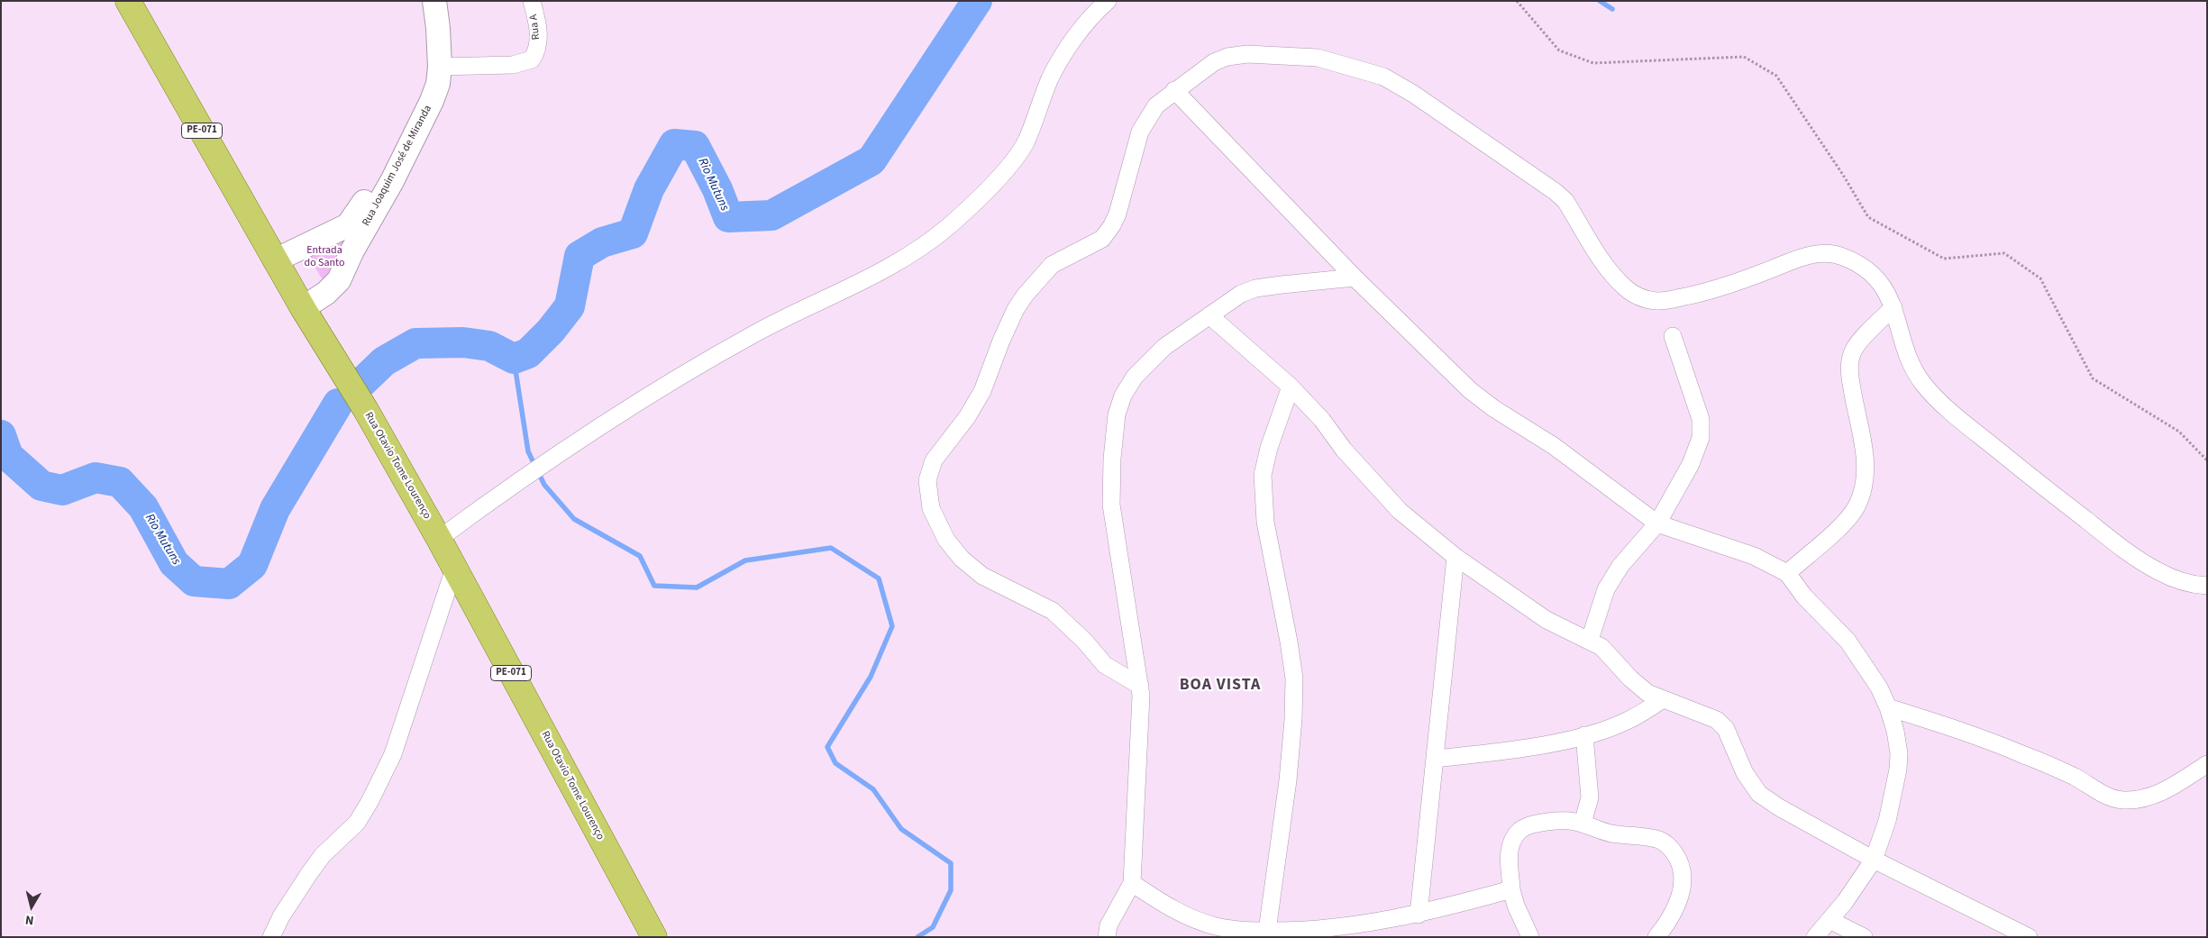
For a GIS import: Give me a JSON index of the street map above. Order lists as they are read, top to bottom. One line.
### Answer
{"streets":{"main road":["PE-071","Rua Otavio Tome Lourenço"],"street":["Rua A","Rua Joaquim José de Miranda"]},"crossings":[["Rua A","Rua Joaquim José de Miranda"],["Rua Joaquim José de Miranda","Rua Otavio Tome Lourenço"]],"districts":["BOA VISTA"],"water":["Rio Mutuns"],"parks":["Entrada do Santo"],"north":"bottom"}
